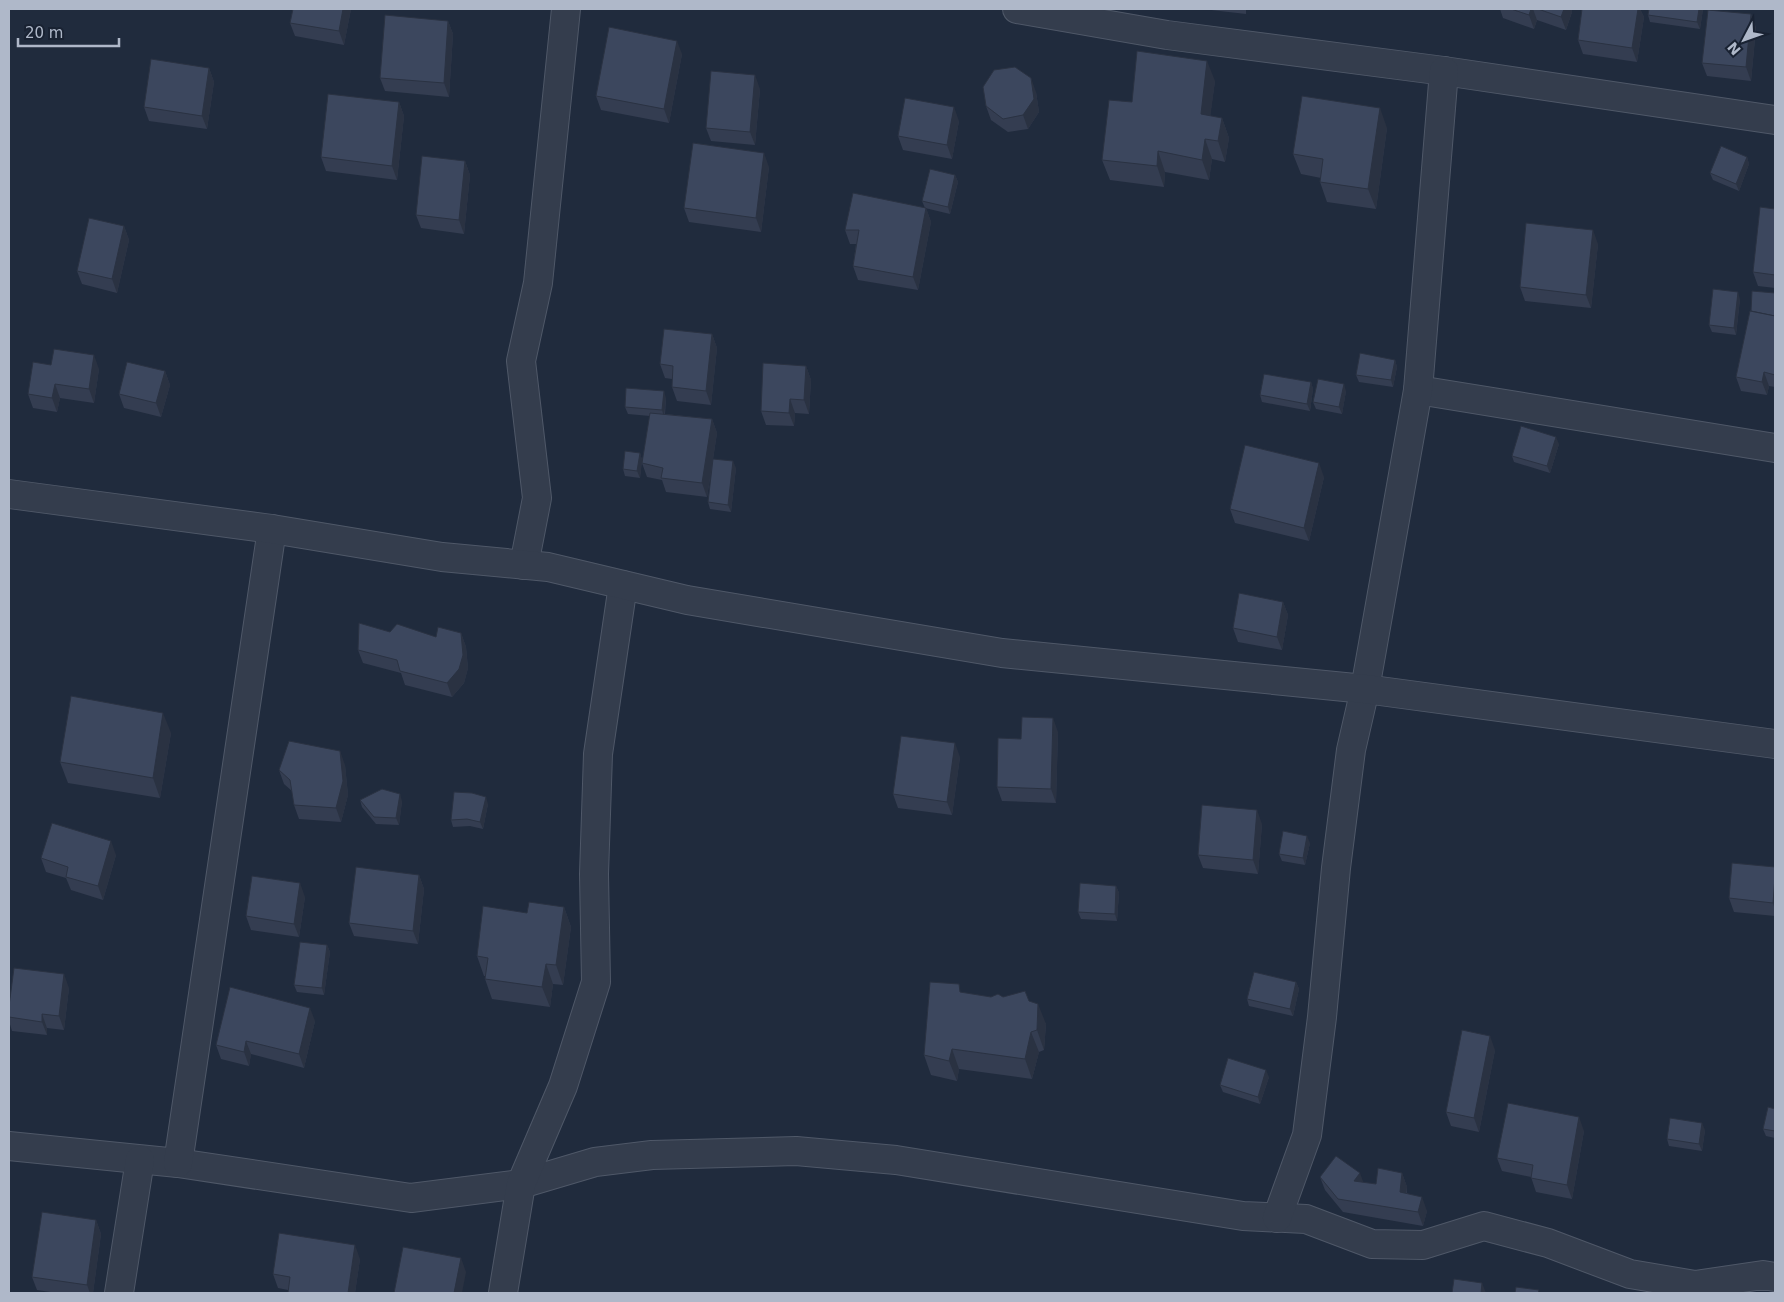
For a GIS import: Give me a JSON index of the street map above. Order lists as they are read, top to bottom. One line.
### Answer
{"scale_bar":"20 m","north":"bottom left"}
